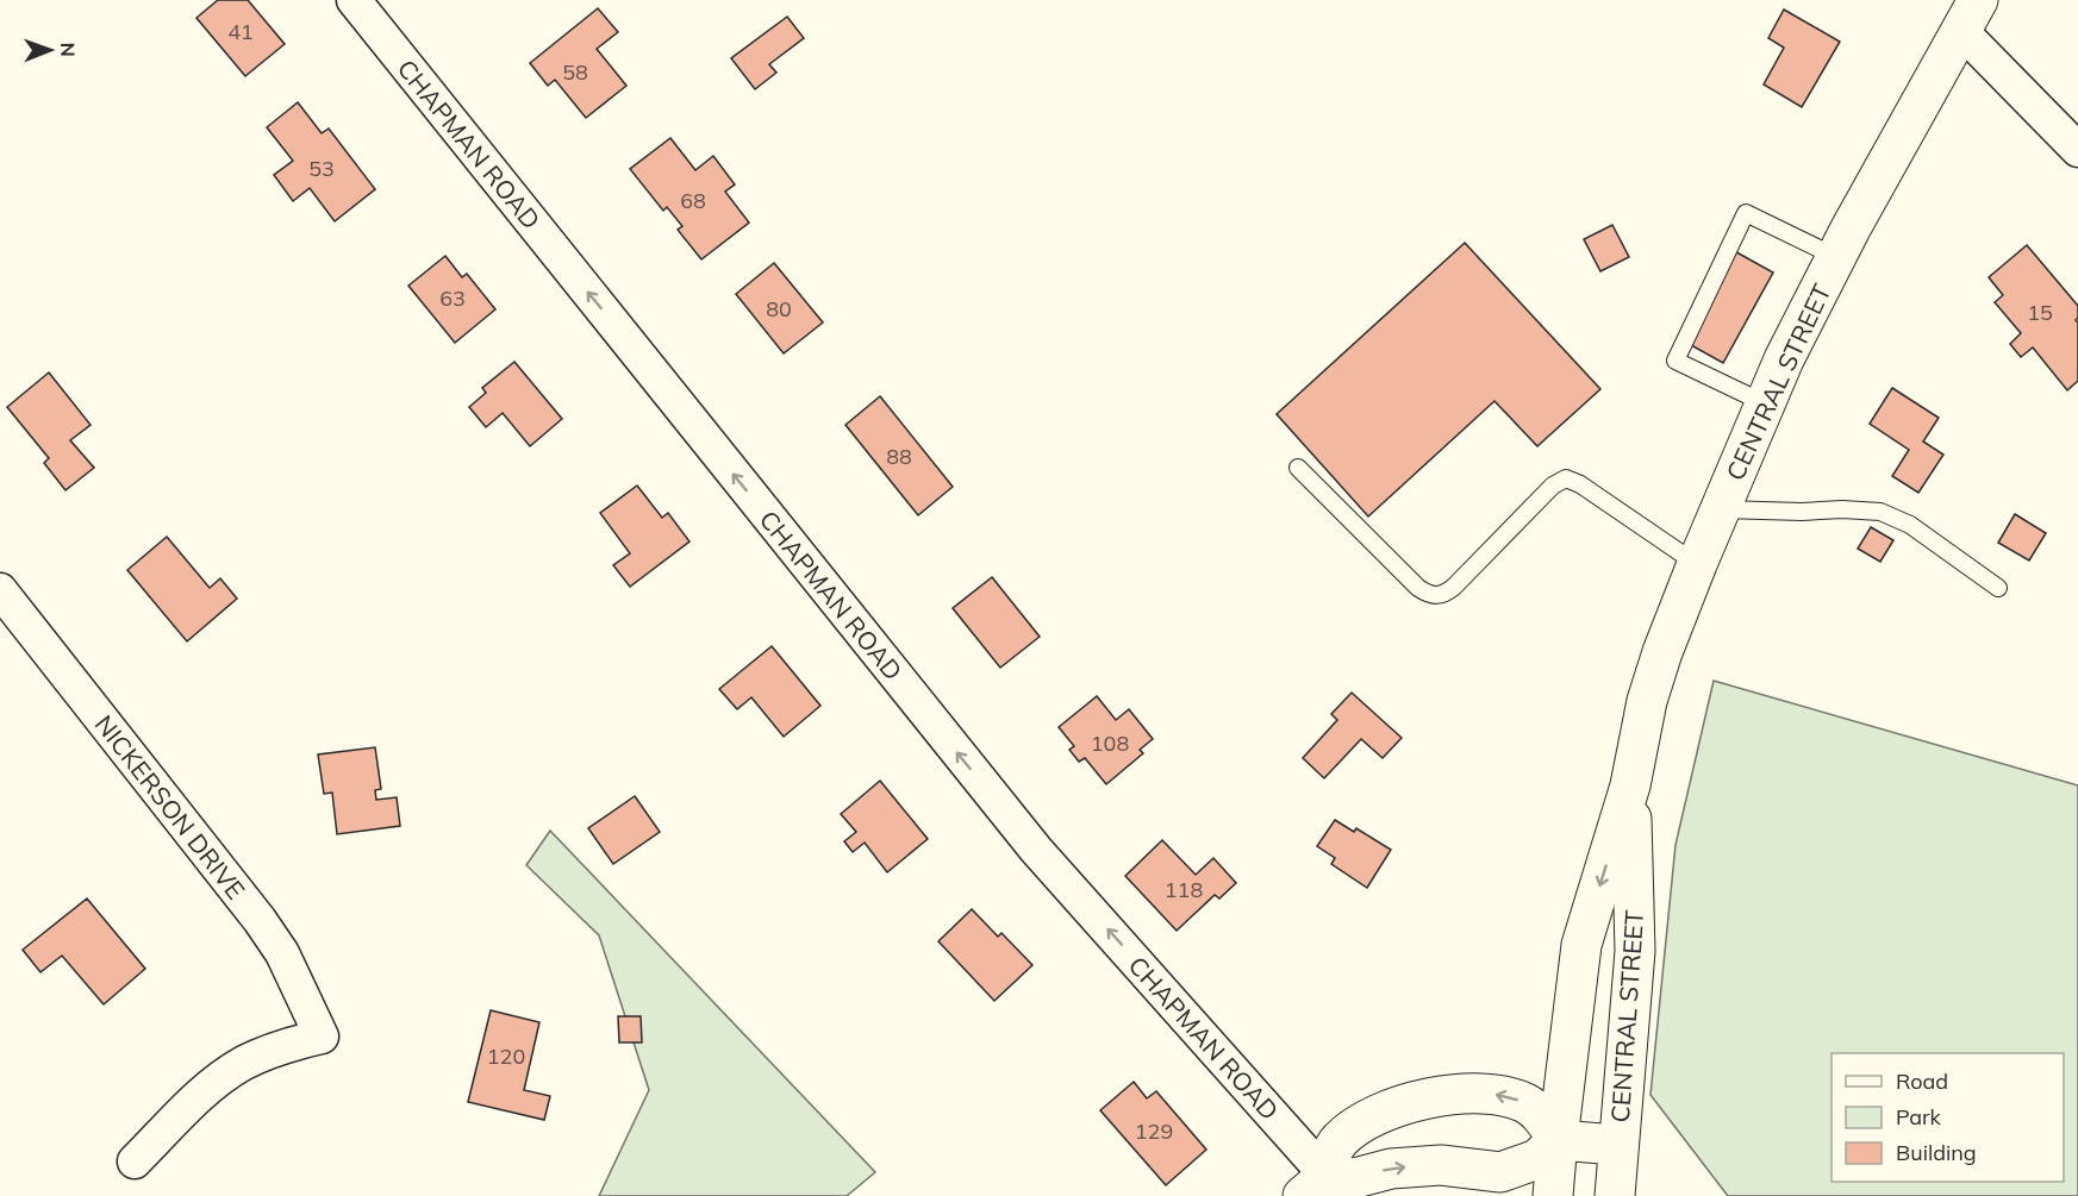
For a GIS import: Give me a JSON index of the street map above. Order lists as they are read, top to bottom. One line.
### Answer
{"streets":{"main road":["CENTRAL STREET"],"street":["CHAPMAN ROAD","NICKERSON DRIVE"]},"one_way":["CHAPMAN ROAD"],"house_numbers":["41","58","53","68","63","80","15","88","108","118","120","129"],"legend":["Road","Park","Building"],"north":"right"}
